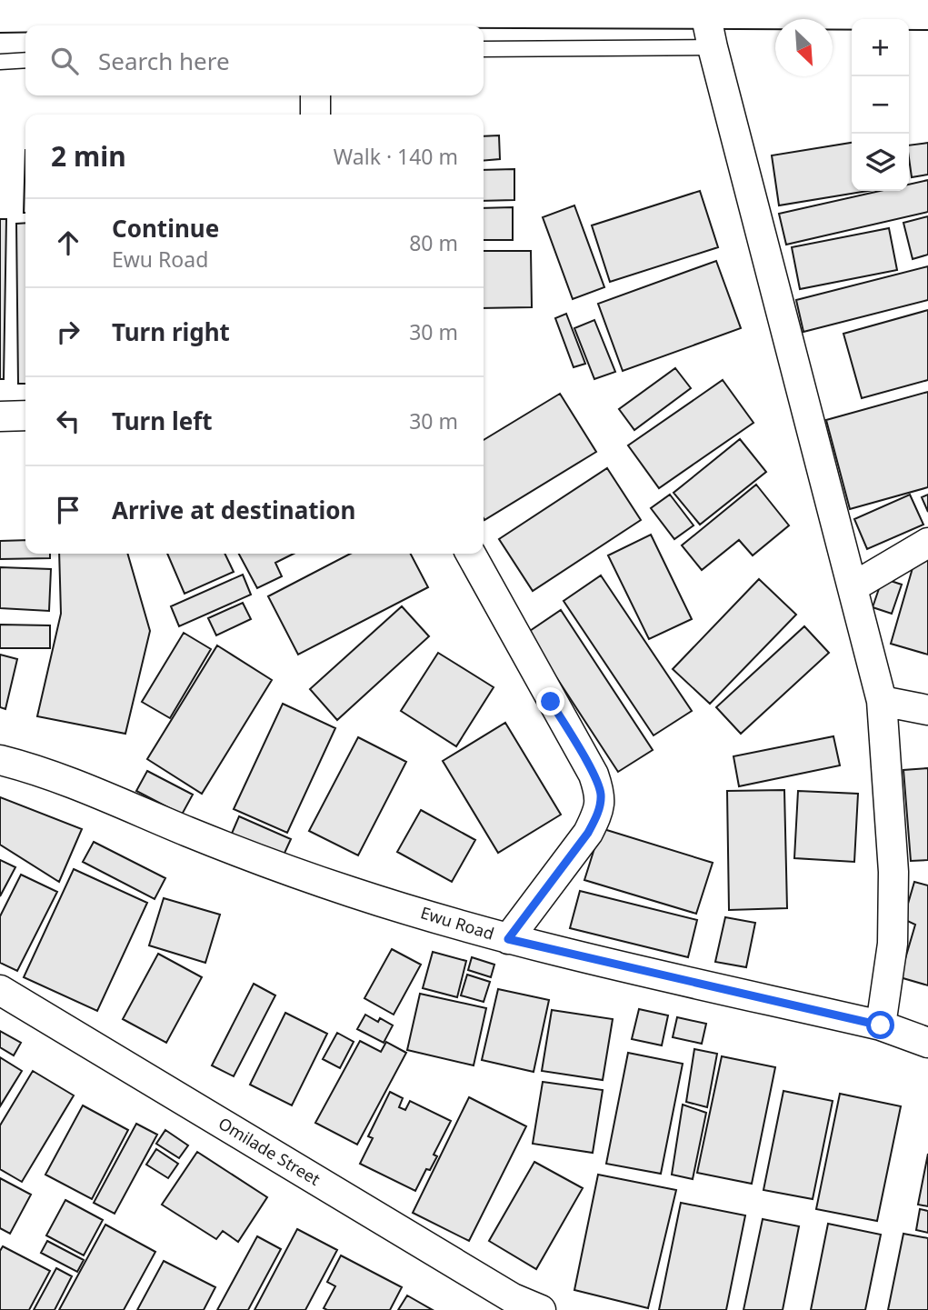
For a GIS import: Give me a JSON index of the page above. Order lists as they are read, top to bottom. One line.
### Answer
{"streets":{"street":["Ewu Road","Omilade Street"]},"north":"bottom right","page":{"map_buttons":["+","−"],"search":"Search here","heading":["2 min","Walk · 140 m"],"list":[["Continue","Ewu Road","80 m"],["Turn right","30 m"],["Turn left","30 m"],"Arrive at destination"]}}
